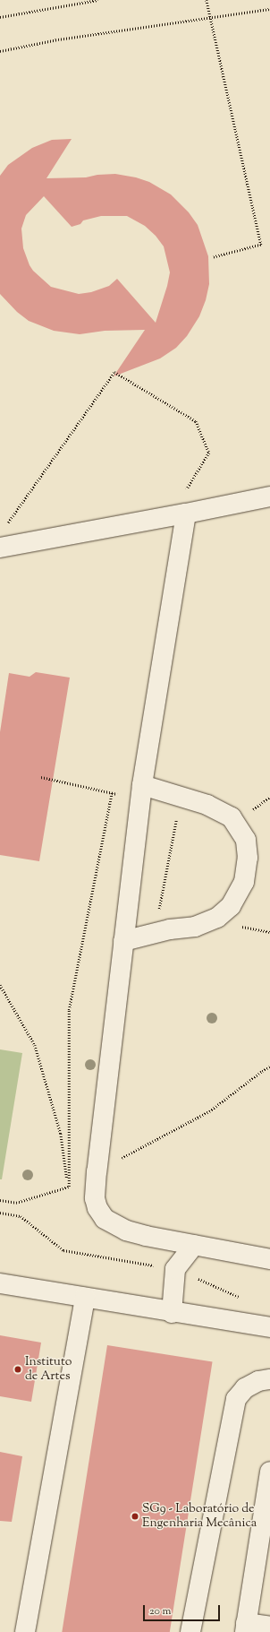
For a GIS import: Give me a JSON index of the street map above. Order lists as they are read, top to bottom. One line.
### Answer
{"places":["Instituto de Artes","SG9 - Laboratório de Engenharia Mecânica"],"scale_bar":"20 m"}
